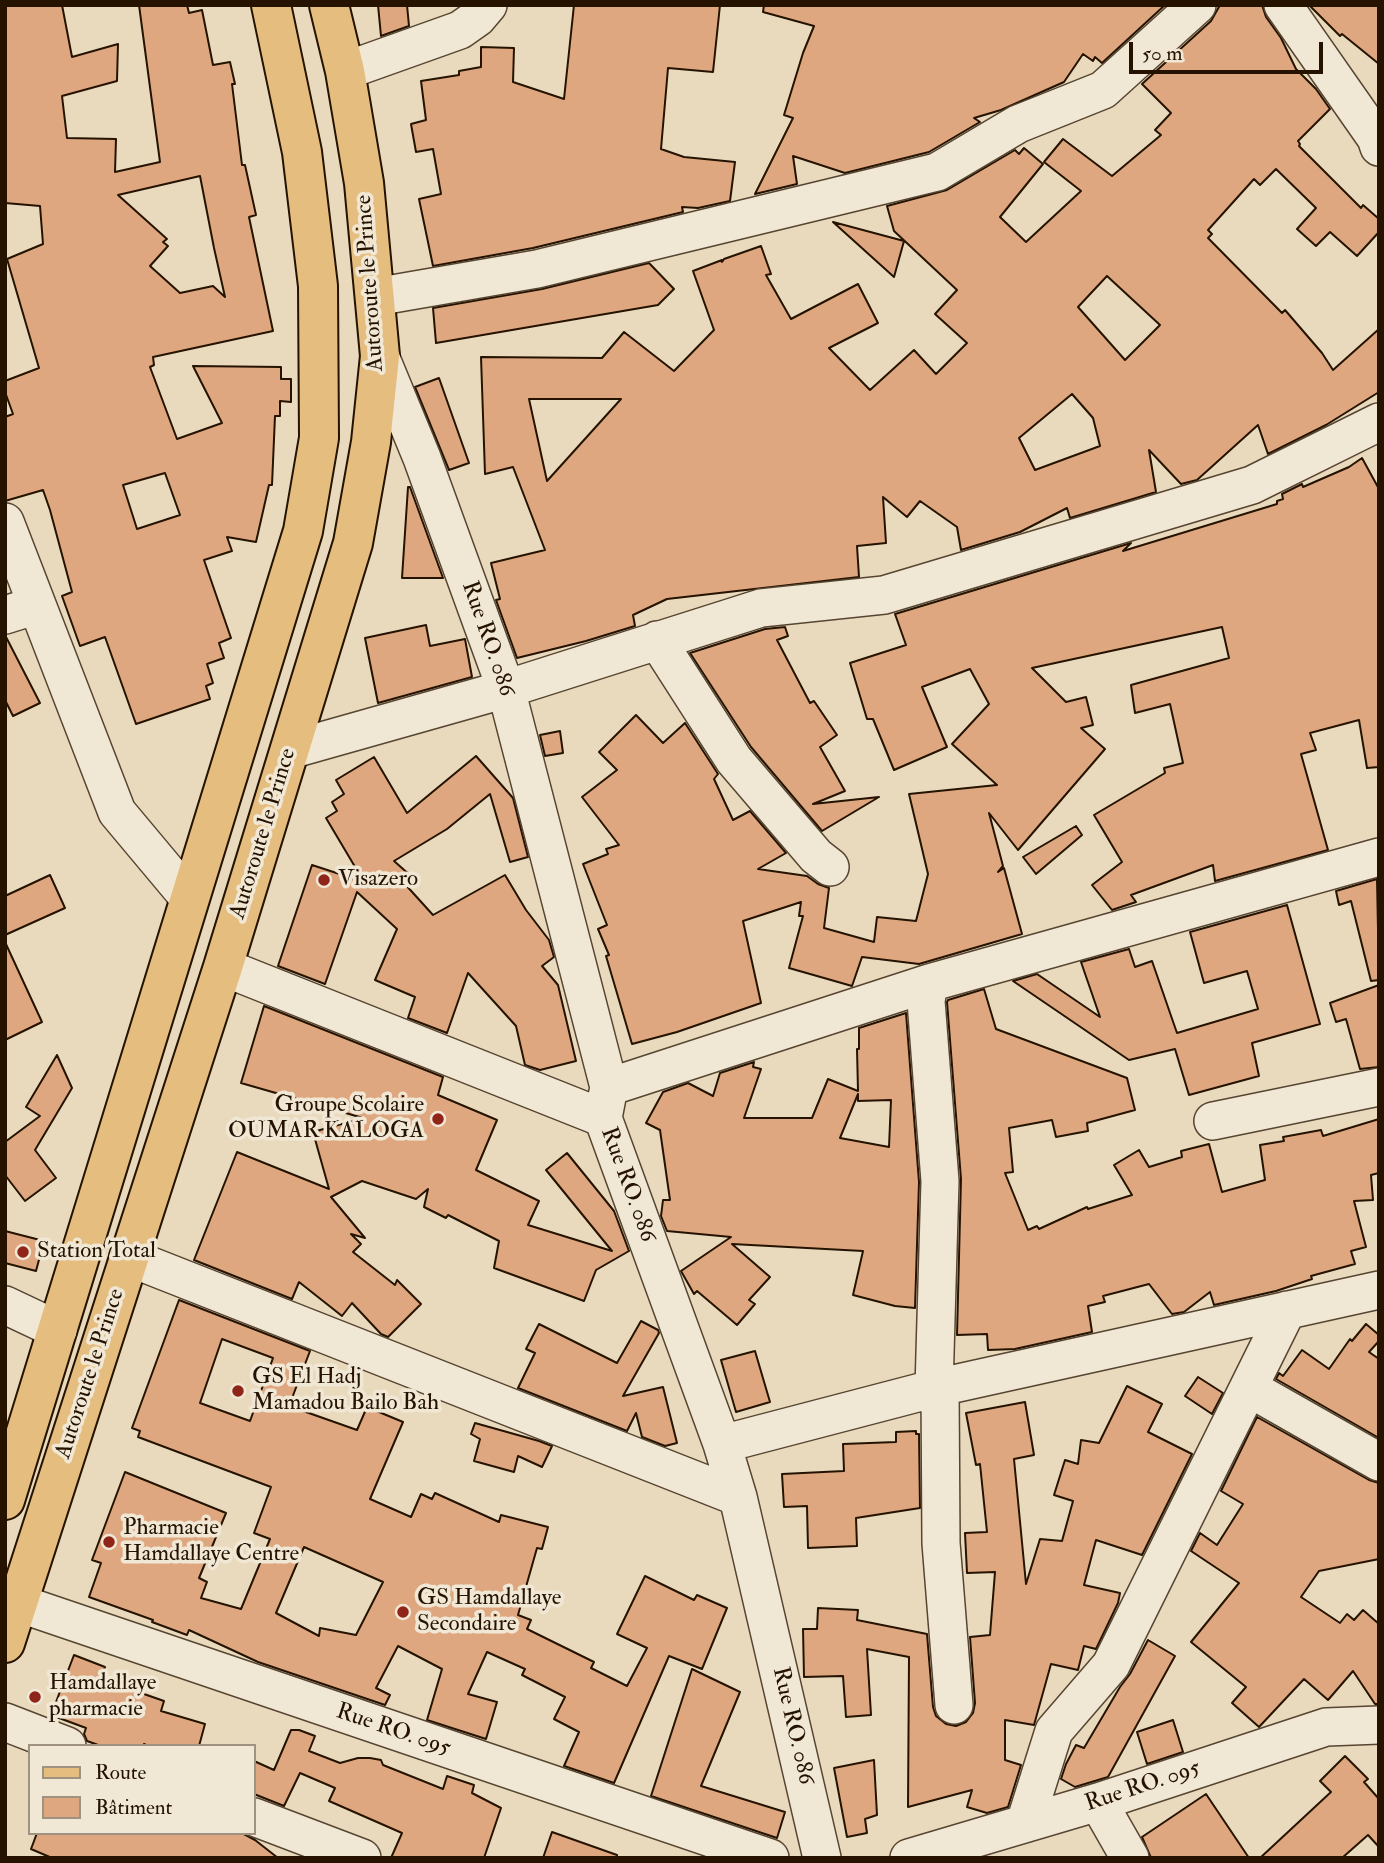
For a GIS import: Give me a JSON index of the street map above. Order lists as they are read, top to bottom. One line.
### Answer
{"streets":{"main road":["Autoroute le Prince"],"street":["Rue RO. 086","Rue RO. 095"]},"crossings":[["Autoroute le Prince","Rue RO. 086"],["Autoroute le Prince","Rue RO. 095"]],"places":["Visazero","Groupe Scolaire OUMAR KALOGA","Station Total","GS El Hadj Mamadou Bailo Bah","Pharmacie Hamdallaye Centre","GS Hamdallaye Secondaire","Hamdallaye pharmacie"],"legend":["Route","Bâtiment"],"scale_bar":"50 m"}
